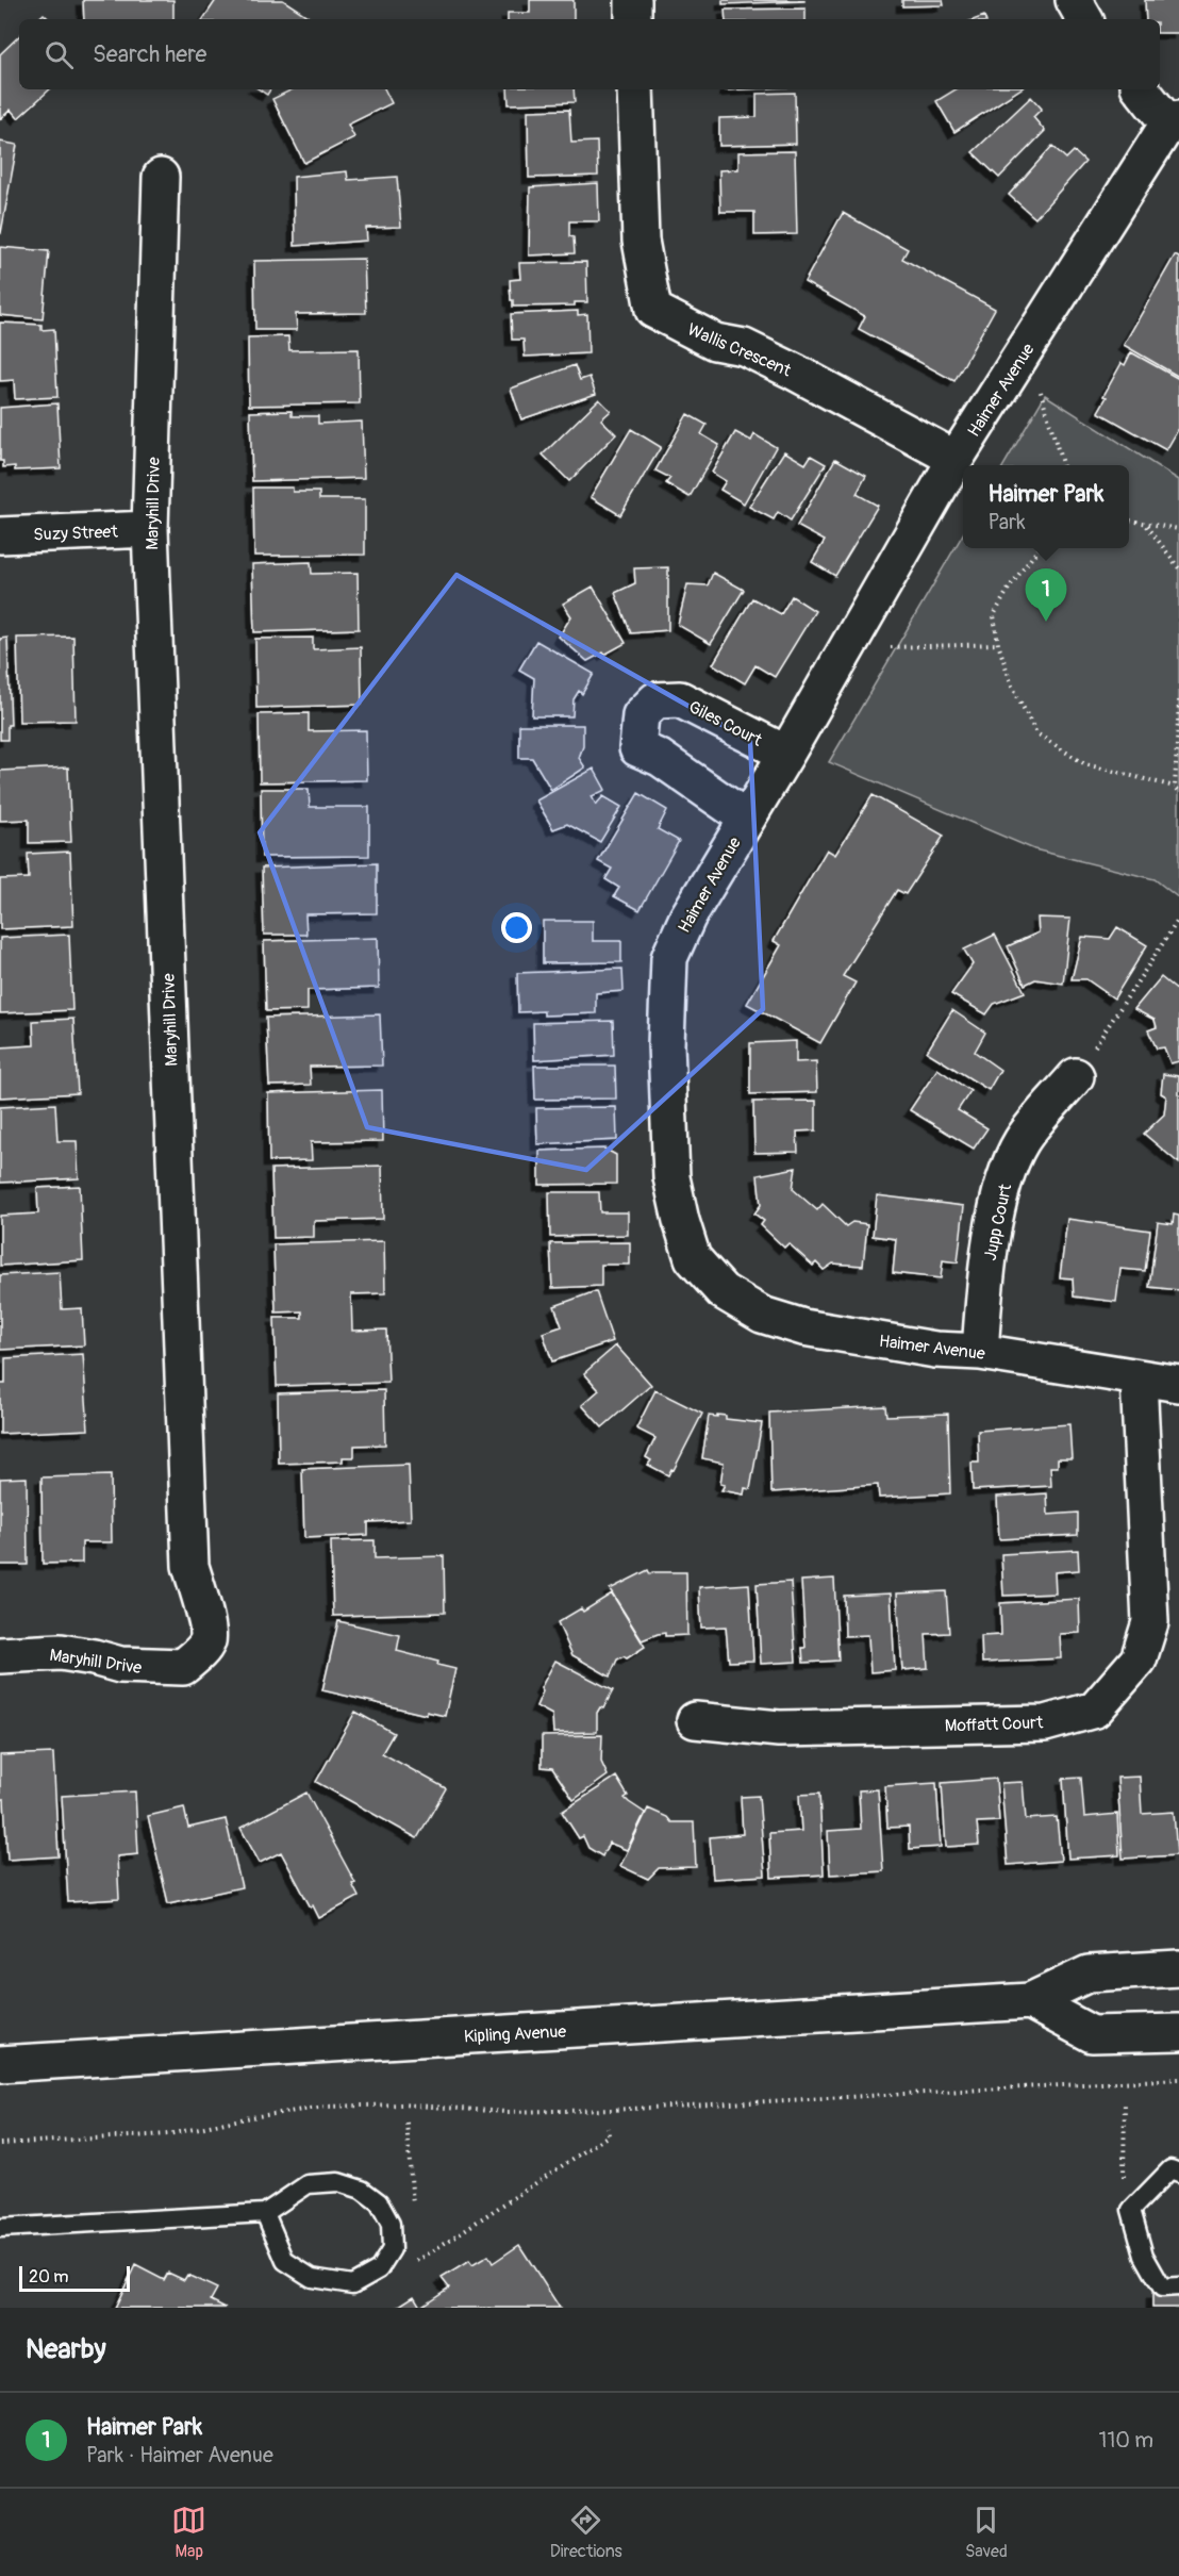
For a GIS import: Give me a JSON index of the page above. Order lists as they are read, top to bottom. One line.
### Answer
{"streets":{"street":["Wallis Crescent","Haimer Avenue","Maryhill Drive","Suzy Street","Giles Court","Jupp Court","Moffatt Court","Kipling Avenue"]},"crossings":[["Wallis Crescent","Haimer Avenue"],["Haimer Avenue","Giles Court"],["Haimer Avenue","Jupp Court"],["Haimer Avenue","Moffatt Court"],["Maryhill Drive","Suzy Street"]],"scale_bar":"20 m","page":{"search":"Search here","popup":["Haimer Park","Park"],"pins":"1","scale":"20 m","heading":"Nearby","list":[{"mark":"1","name":"Haimer Park","note":"Park · Haimer Avenue","value":"110 m"}],"nav":["Map","Directions","Saved"]}}
